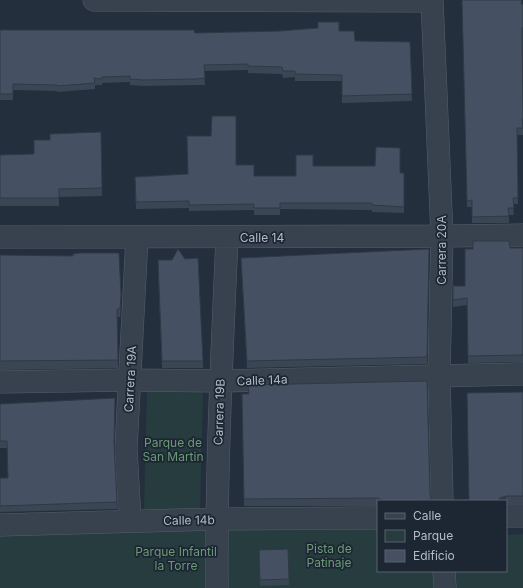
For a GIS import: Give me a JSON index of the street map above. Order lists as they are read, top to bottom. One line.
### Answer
{"streets":{"street":["Calle 14","Carrera 20A","Carrera 19A","Calle 14a","Carrera 19B","Calle 14b"]},"crossings":[["Calle 14","Carrera 20A"],["Calle 14","Carrera 19A"],["Calle 14","Carrera 19B"],["Carrera 20A","Calle 14a"],["Carrera 19A","Calle 14a"],["Carrera 19A","Calle 14b"],["Calle 14a","Carrera 19B"],["Carrera 19B","Calle 14b"]],"parks":["Parque de San Martin","Pista de Patinaje","Parque Infantil la Torre"],"legend":["Calle","Parque","Edificio"]}
